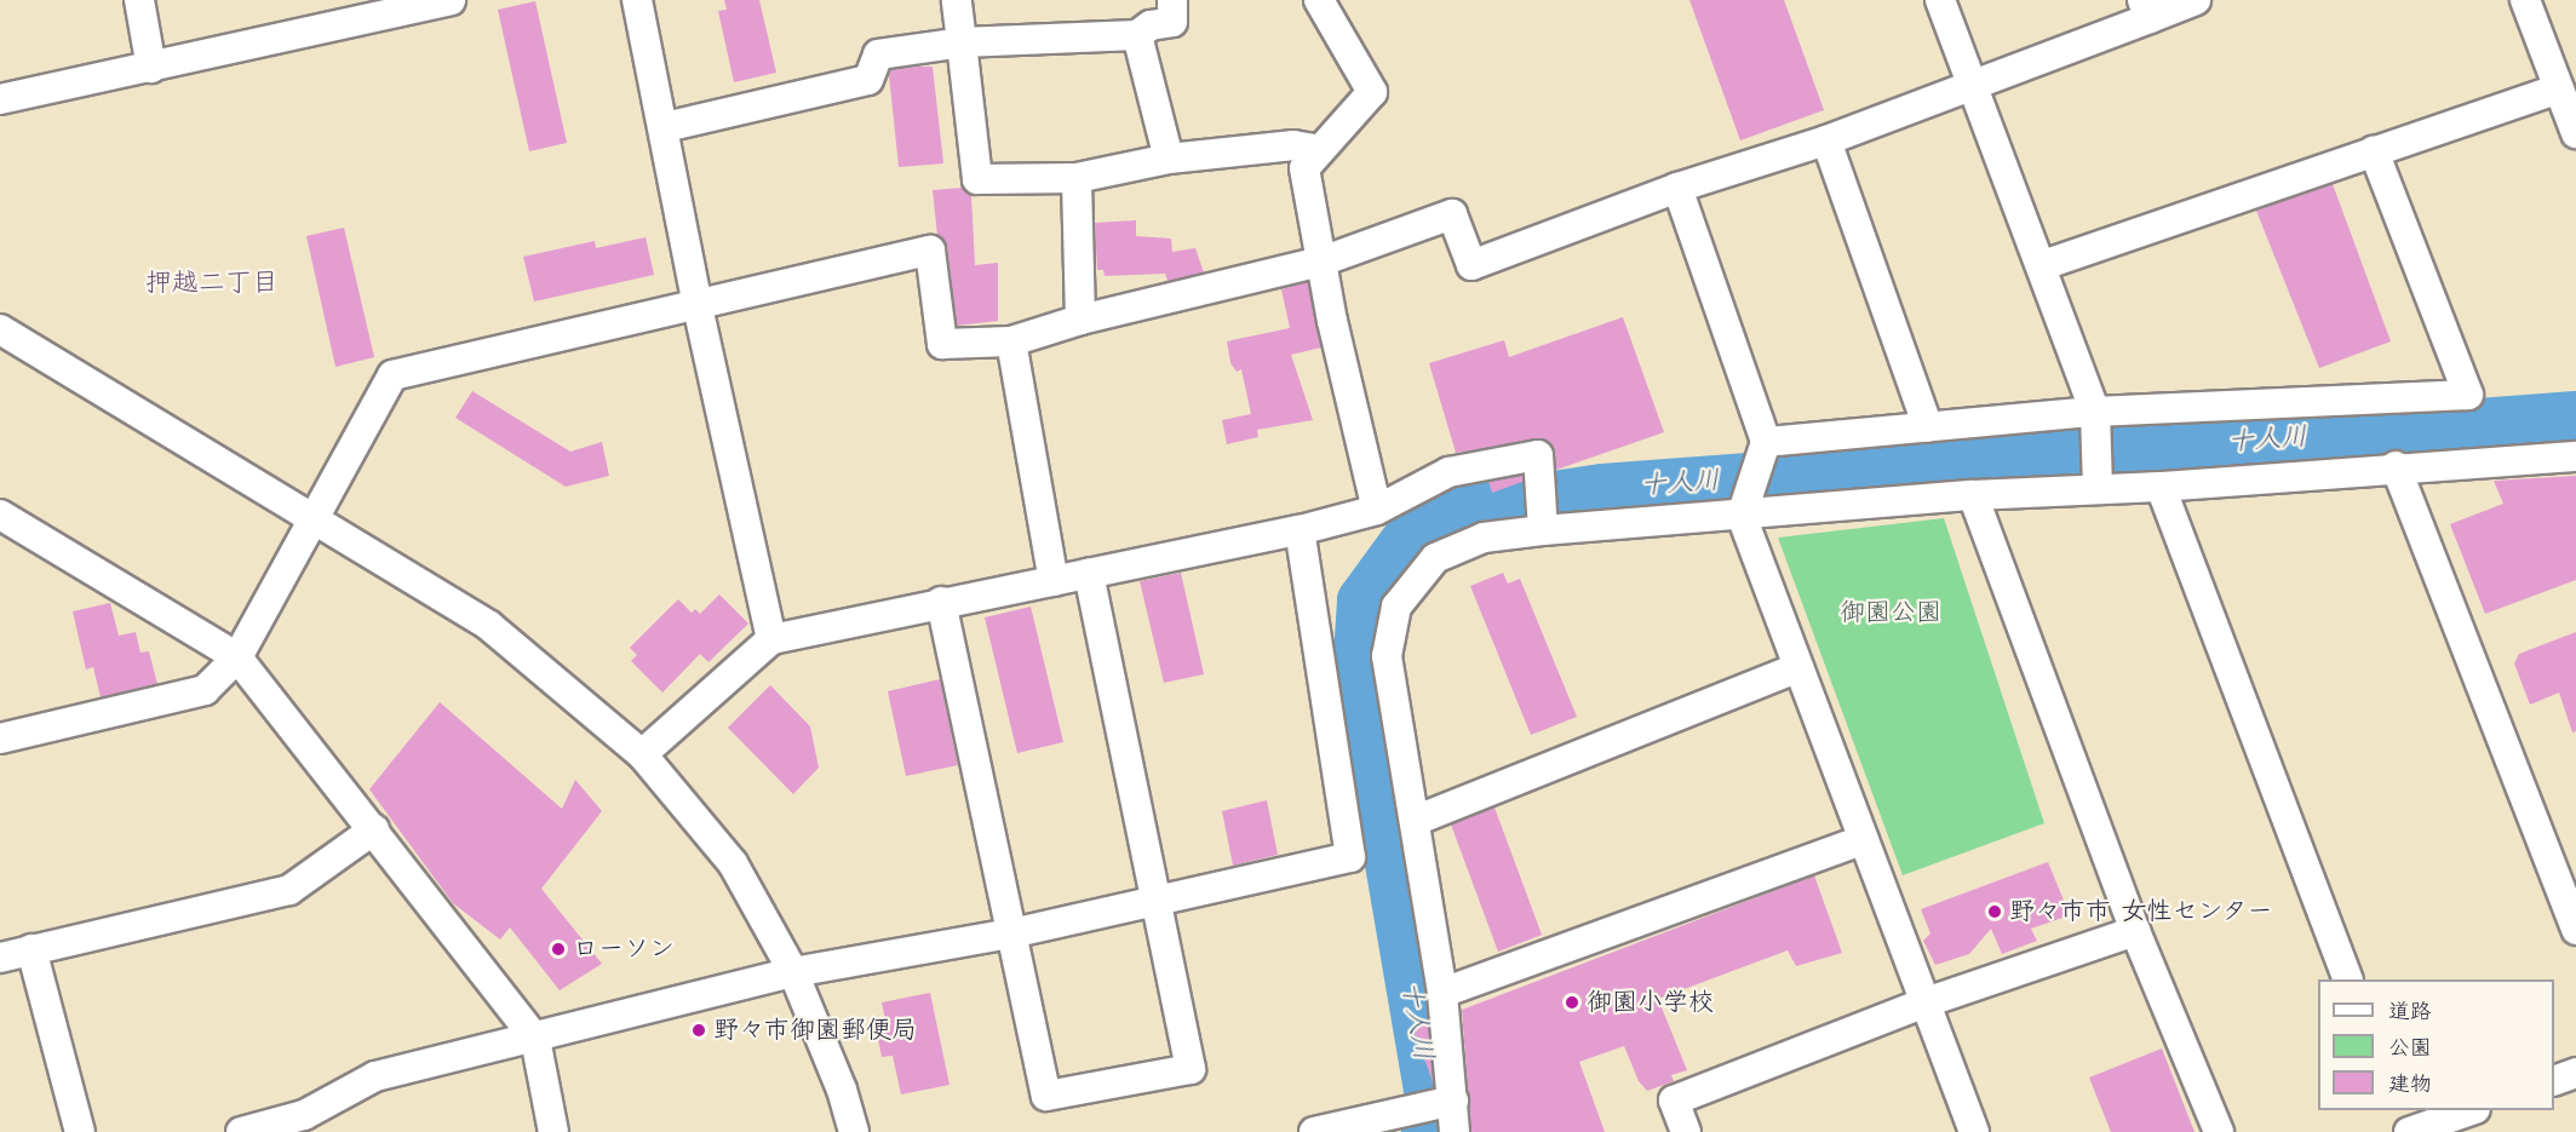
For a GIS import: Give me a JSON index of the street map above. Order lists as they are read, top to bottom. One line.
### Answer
{"districts":["押越二丁目"],"water":["十人川"],"parks":["御園公園"],"places":["野々市市 女性センター","ローソン","御園小学校","野々市御園郵便局"],"legend":["道路","公園","建物"]}
